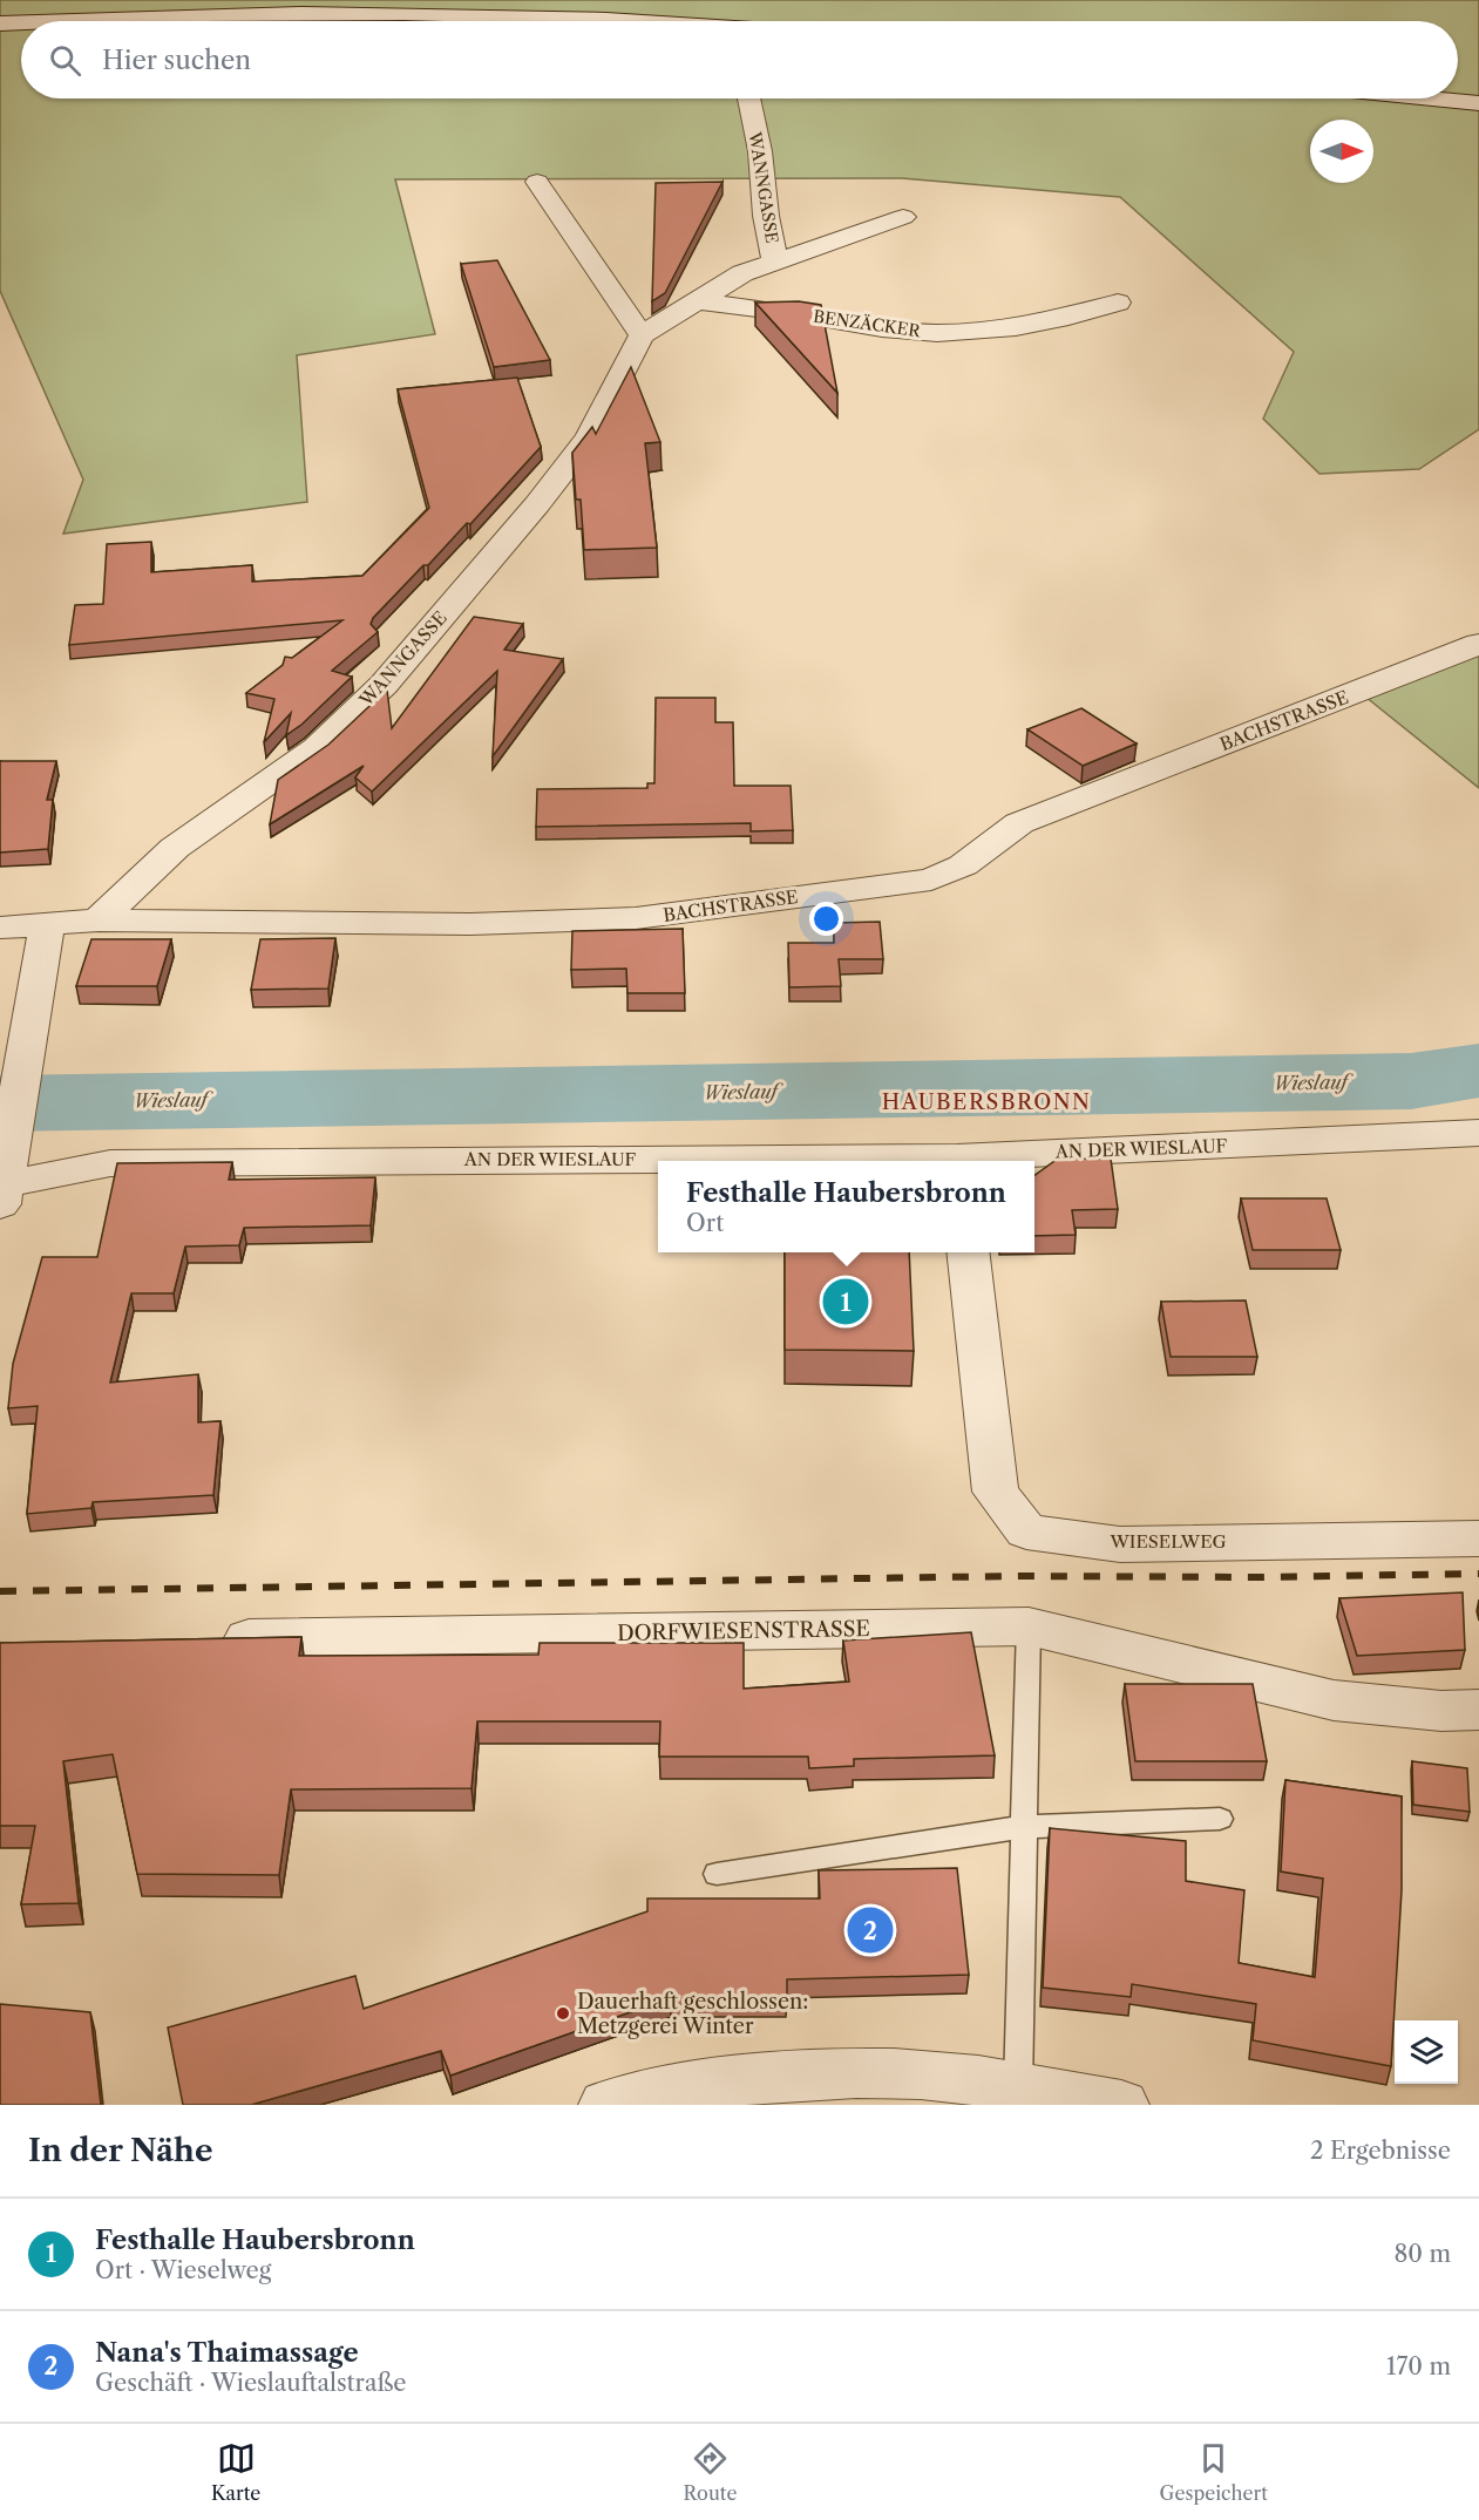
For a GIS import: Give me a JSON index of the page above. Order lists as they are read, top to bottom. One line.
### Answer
{"streets":{"street":["WANNGASSE","BENZÄCKER","BACHSTRASSE","AN DER WIESLAUF","WIESELWEG","DORFWIESENSTRASSE"]},"crossings":[["WANNGASSE","BENZÄCKER"],["WANNGASSE","BACHSTRASSE"]],"districts":["HAUBERSBRONN"],"water":["Wieslauf"],"places":["Dauerhaft geschlossen: Metzgerei Winter"],"north":"right","page":{"search":"Hier suchen","popup":["Festhalle Haubersbronn","Ort"],"pins":["1","2"],"heading":["In der Nähe","2 Ergebnisse"],"list":[{"mark":"1","name":"Festhalle Haubersbronn","note":"Ort · Wieselweg","value":"80 m"},{"mark":"2","name":"Nana's Thaimassage","note":"Geschäft · Wieslauftalstraße","value":"170 m"}],"nav":["Karte","Route","Gespeichert"]}}
